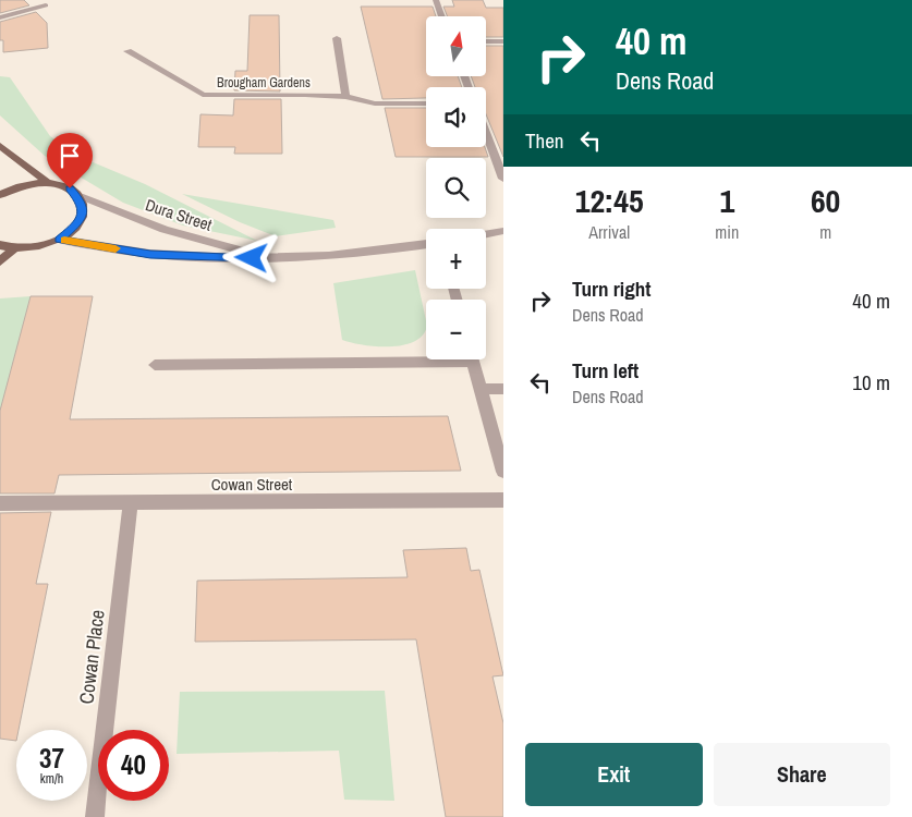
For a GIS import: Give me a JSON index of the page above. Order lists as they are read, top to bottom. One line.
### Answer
{"streets":{"street":["Brougham Gardens","Dura Street","Cowan Street","Cowan Place"]},"crossings":[["Cowan Street","Cowan Place"]],"north":"top","page":{"turn":["40 m","Dens Road"],"map_buttons":["+","−"],"then":"Then","eta":["12:45","Arrival","1","min","60","m"],"list":[{"name":"Turn right","note":"Dens Road","value":"40 m"},{"name":"Turn left","note":"Dens Road","value":"10 m"}],"speed":"37 km/h","limit":"40","buttons":["Exit","Share"]}}
